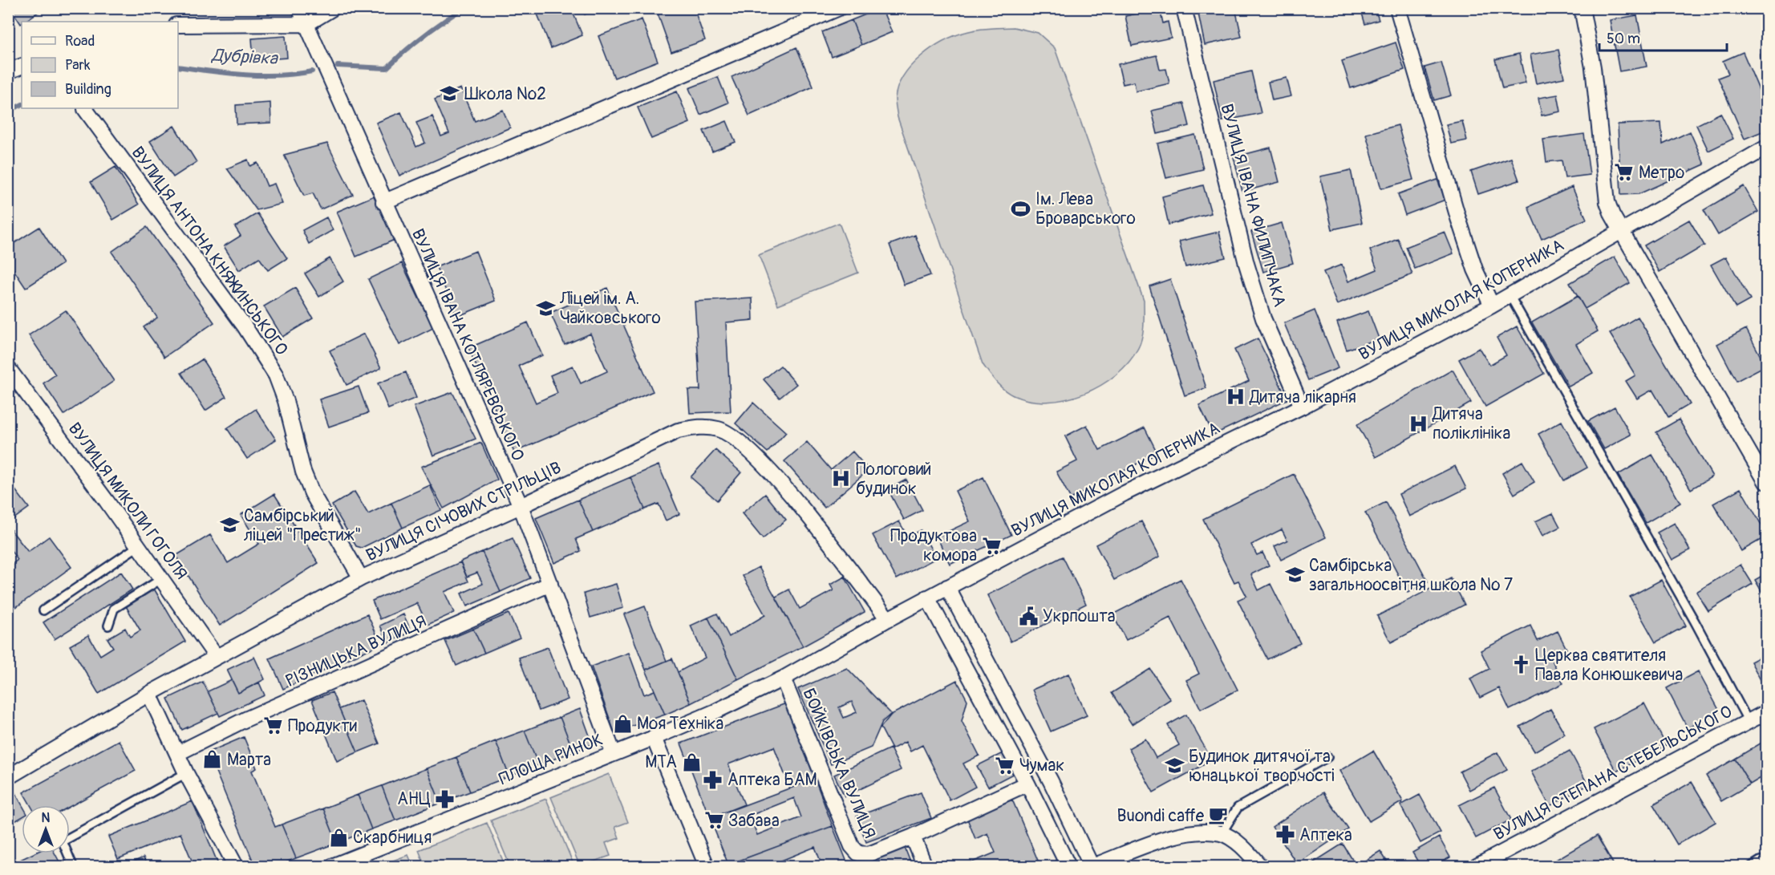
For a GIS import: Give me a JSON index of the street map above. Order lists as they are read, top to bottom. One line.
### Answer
{"streets":{"street":["ВУЛИЦЯ ІВАНА ФИЛИПЧАКА","ВУЛИЦЯ АНТОНА КНЯЖИНСЬКОГО","ВУЛИЦЯ МИКОЛАЯ КОПЕРНИКА","ВУЛИЦЯ ІВАНА КОТЛЯРЕВСЬКОГО","ВУЛИЦЯ МИКОЛИ ГОГОЛЯ","ВУЛИЦЯ СІЧОВИХ СТРІЛЬЦІВ","РІЗНИЦЬКА ВУЛИЦЯ","ПЛОЩА РИНОК","БОЙКІВСЬКА ВУЛИЦЯ","ВУЛИЦЯ СТЕПАНА СТЕБЕЛЬСЬКОГО"]},"crossings":[["ВУЛИЦЯ ІВАНА ФИЛИПЧАКА","ВУЛИЦЯ МИКОЛАЯ КОПЕРНИКА"],["ВУЛИЦЯ АНТОНА КНЯЖИНСЬКОГО","ВУЛИЦЯ СІЧОВИХ СТРІЛЬЦІВ"],["ВУЛИЦЯ МИКОЛАЯ КОПЕРНИКА","ВУЛИЦЯ СІЧОВИХ СТРІЛЬЦІВ"],["ВУЛИЦЯ МИКОЛАЯ КОПЕРНИКА","ПЛОЩА РИНОК"],["ВУЛИЦЯ МИКОЛАЯ КОПЕРНИКА","БОЙКІВСЬКА ВУЛИЦЯ"],["ВУЛИЦЯ ІВАНА КОТЛЯРЕВСЬКОГО","ВУЛИЦЯ СІЧОВИХ СТРІЛЬЦІВ"],["ВУЛИЦЯ ІВАНА КОТЛЯРЕВСЬКОГО","РІЗНИЦЬКА ВУЛИЦЯ"],["ВУЛИЦЯ ІВАНА КОТЛЯРЕВСЬКОГО","ПЛОЩА РИНОК"],["ВУЛИЦЯ МИКОЛИ ГОГОЛЯ","ВУЛИЦЯ СІЧОВИХ СТРІЛЬЦІВ"]],"water":["Дубрівка"],"places":{"school or university":["Школа №2","Ліцей ім. А. Чайковського","Самбірський ліцей \"Престиж\"","Самбірська загальноосвітня школа № 7","Будинок дитячої та юнацької творчості"],"supermarket":["Метро","Продуктова комора","Продукти","Чумак","Забава"],"sports":["Ім. Лева Броварського"],"hospital":["Дитяча лікарня","Дитяча поліклініка","Пологовий будинок"],"public building":["Укрпошта"],"church":["Церква святителя Павла Конюшкевича"],"shop":["Моя Техніка","Марта","MTA","Скарбниця"],"pharmacy":["Аптека БАМ","АНЦ","Аптека"],"cafe":["Buondi caffe"]},"legend":["Road","Park","Building"],"scale_bar":"50 m","north":"top"}
